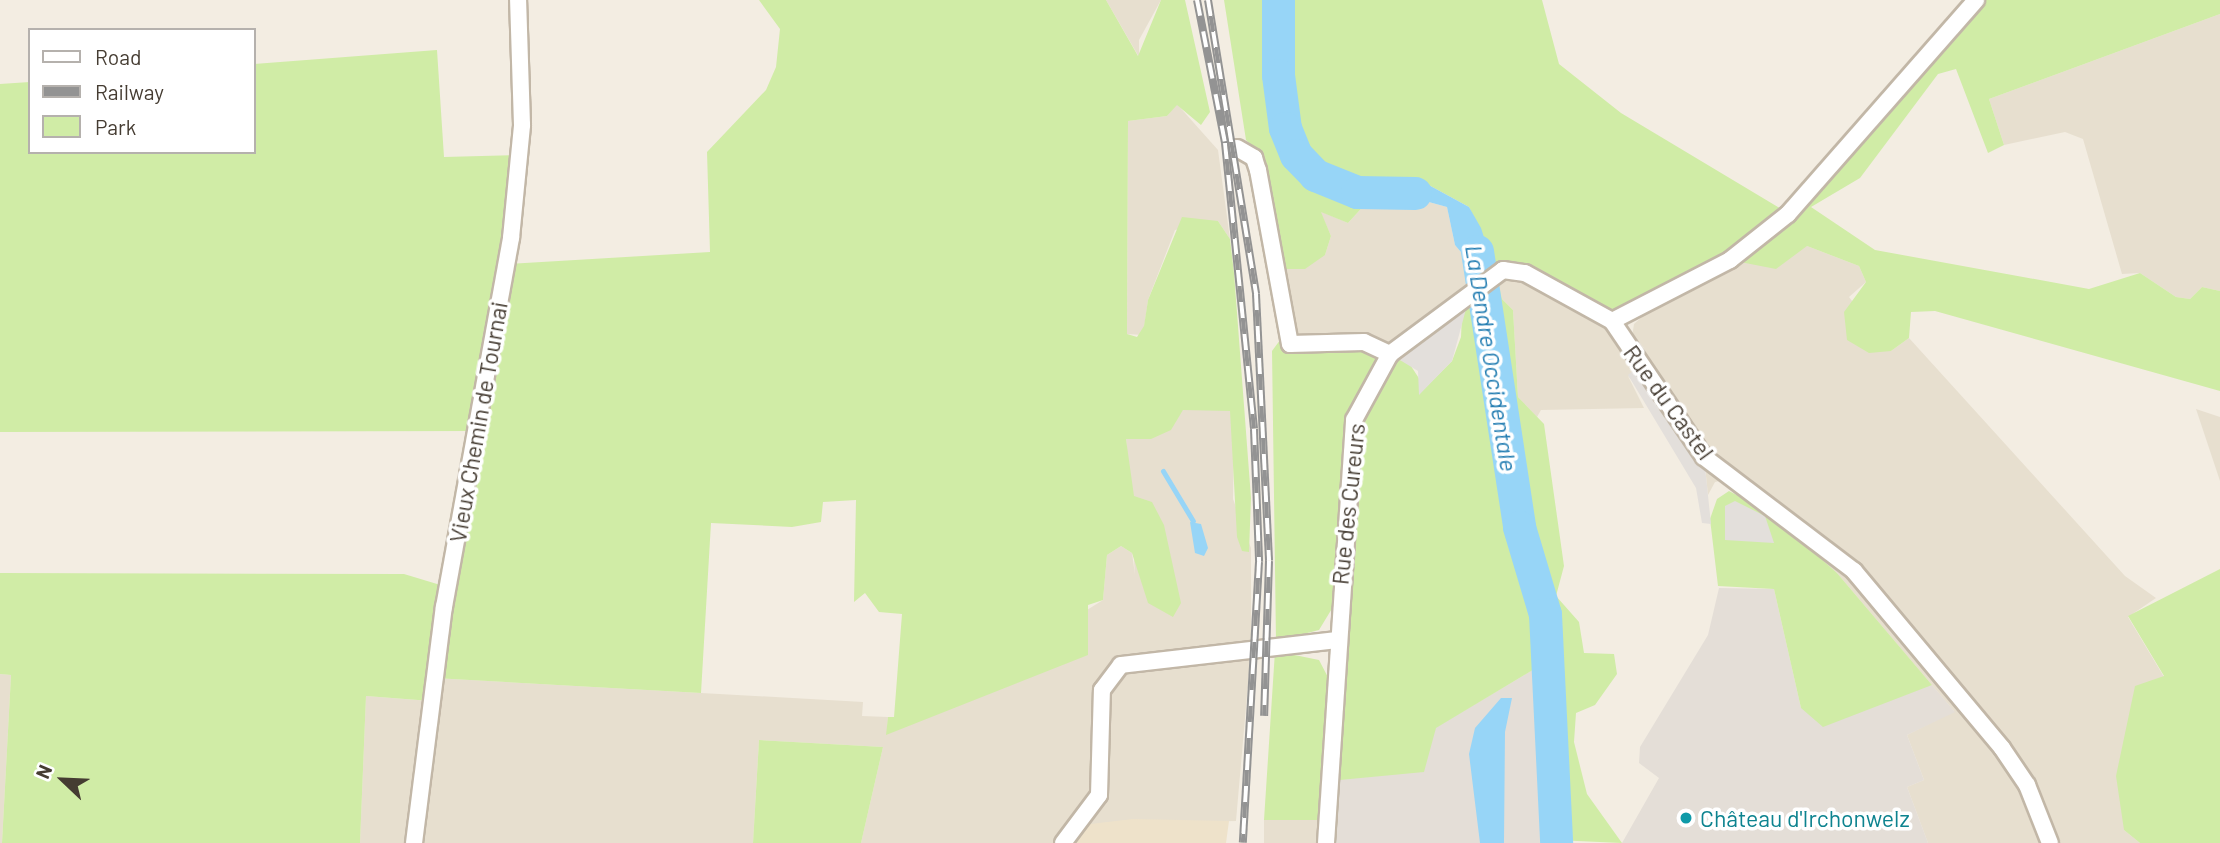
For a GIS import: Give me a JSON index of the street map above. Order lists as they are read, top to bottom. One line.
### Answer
{"streets":{"street":["Rue du Castel","Vieux Chemin de Tournai","Rue des Cureurs"]},"crossings":[["Rue du Castel","Rue des Cureurs"]],"water":["La Dendre Occidentale"],"places":["Château d'Irchonwelz"],"legend":["Road","Railway","Park"],"north":"top left"}
